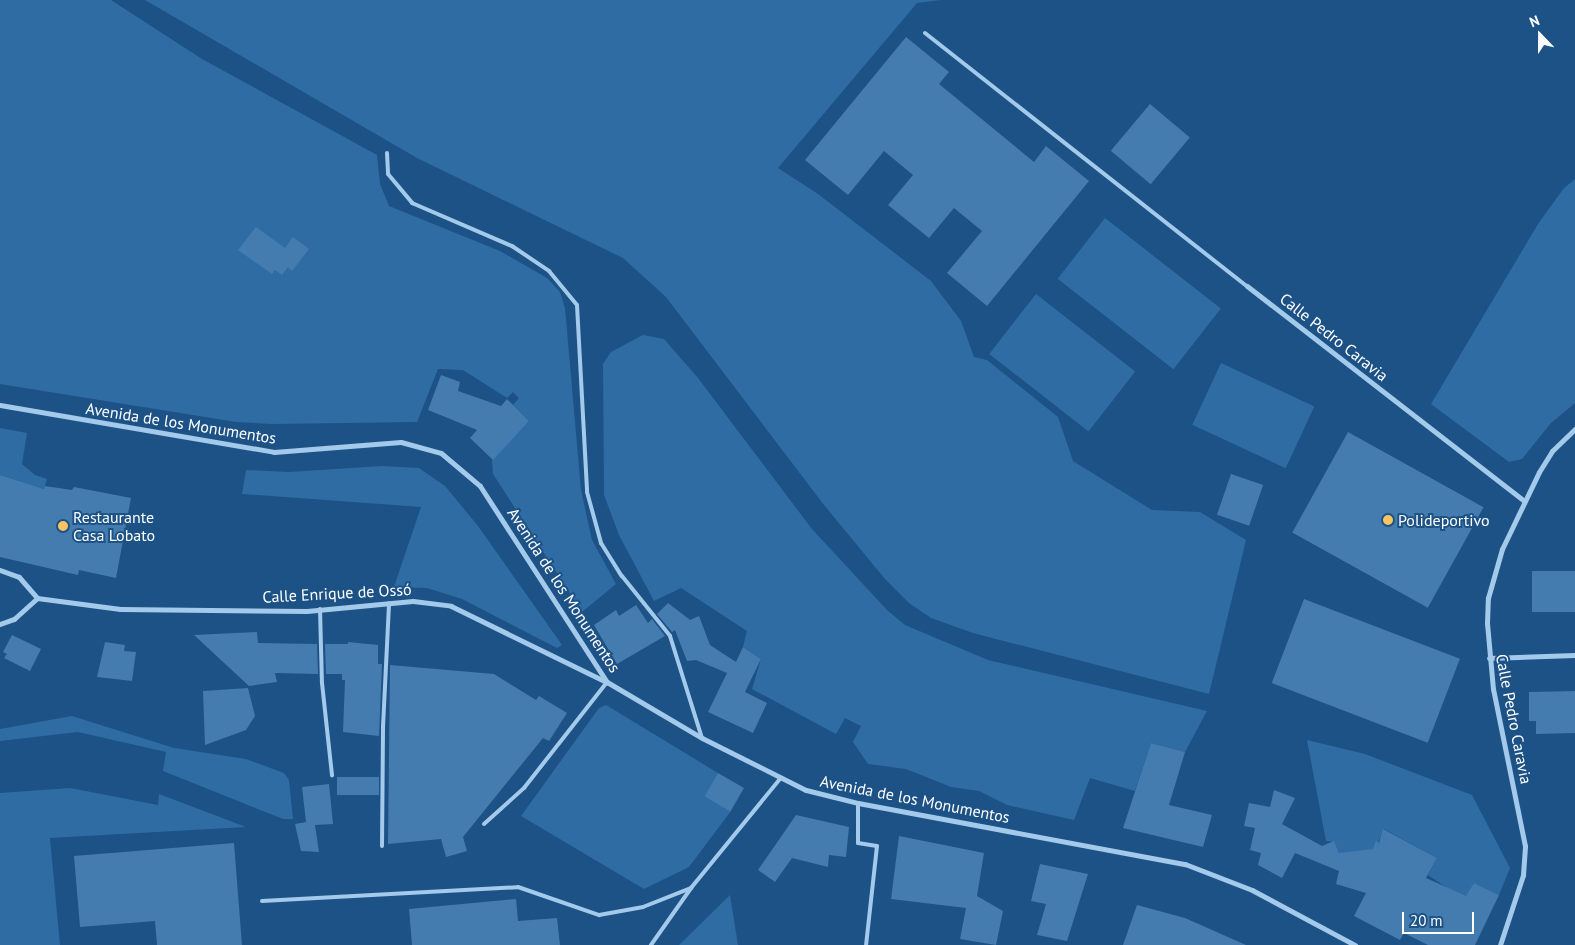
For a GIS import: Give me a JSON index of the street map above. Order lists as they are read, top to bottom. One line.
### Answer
{"streets":{"street":["Calle Pedro Caravia","Avenida de los Monumentos","Calle Enrique de Ossó"]},"crossings":[["Avenida de los Monumentos","Calle Enrique de Ossó"]],"places":["Polideportivo","Restaurante Casa Lobato"],"scale_bar":"20 m","north":"top"}
